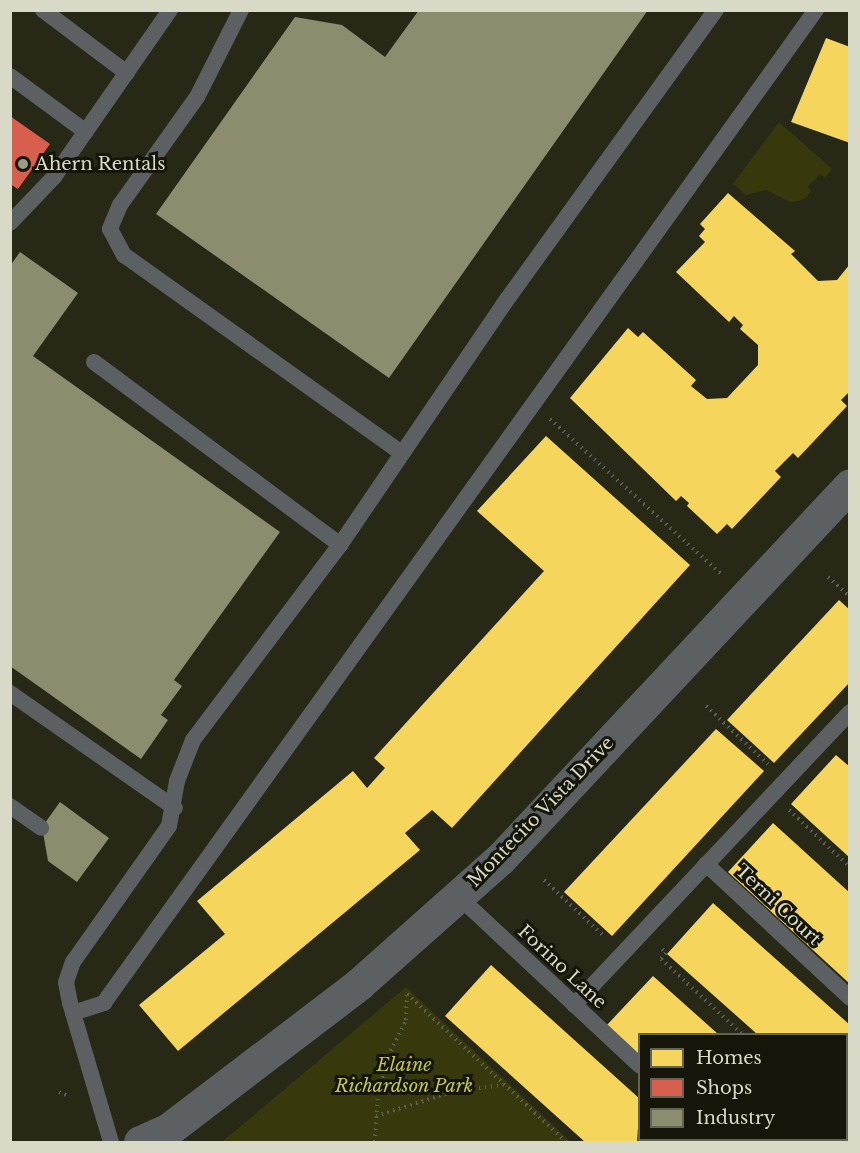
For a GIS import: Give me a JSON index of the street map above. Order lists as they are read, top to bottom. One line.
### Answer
{"streets":{"street":["Montecito Vista Drive"],"lane":["Terni Court","Forino Lane"]},"crossings":[["Montecito Vista Drive","Forino Lane"]],"parks":["Elaine Richardson Park"],"places":["Ahern Rentals"],"legend":["Homes","Shops","Industry"]}
